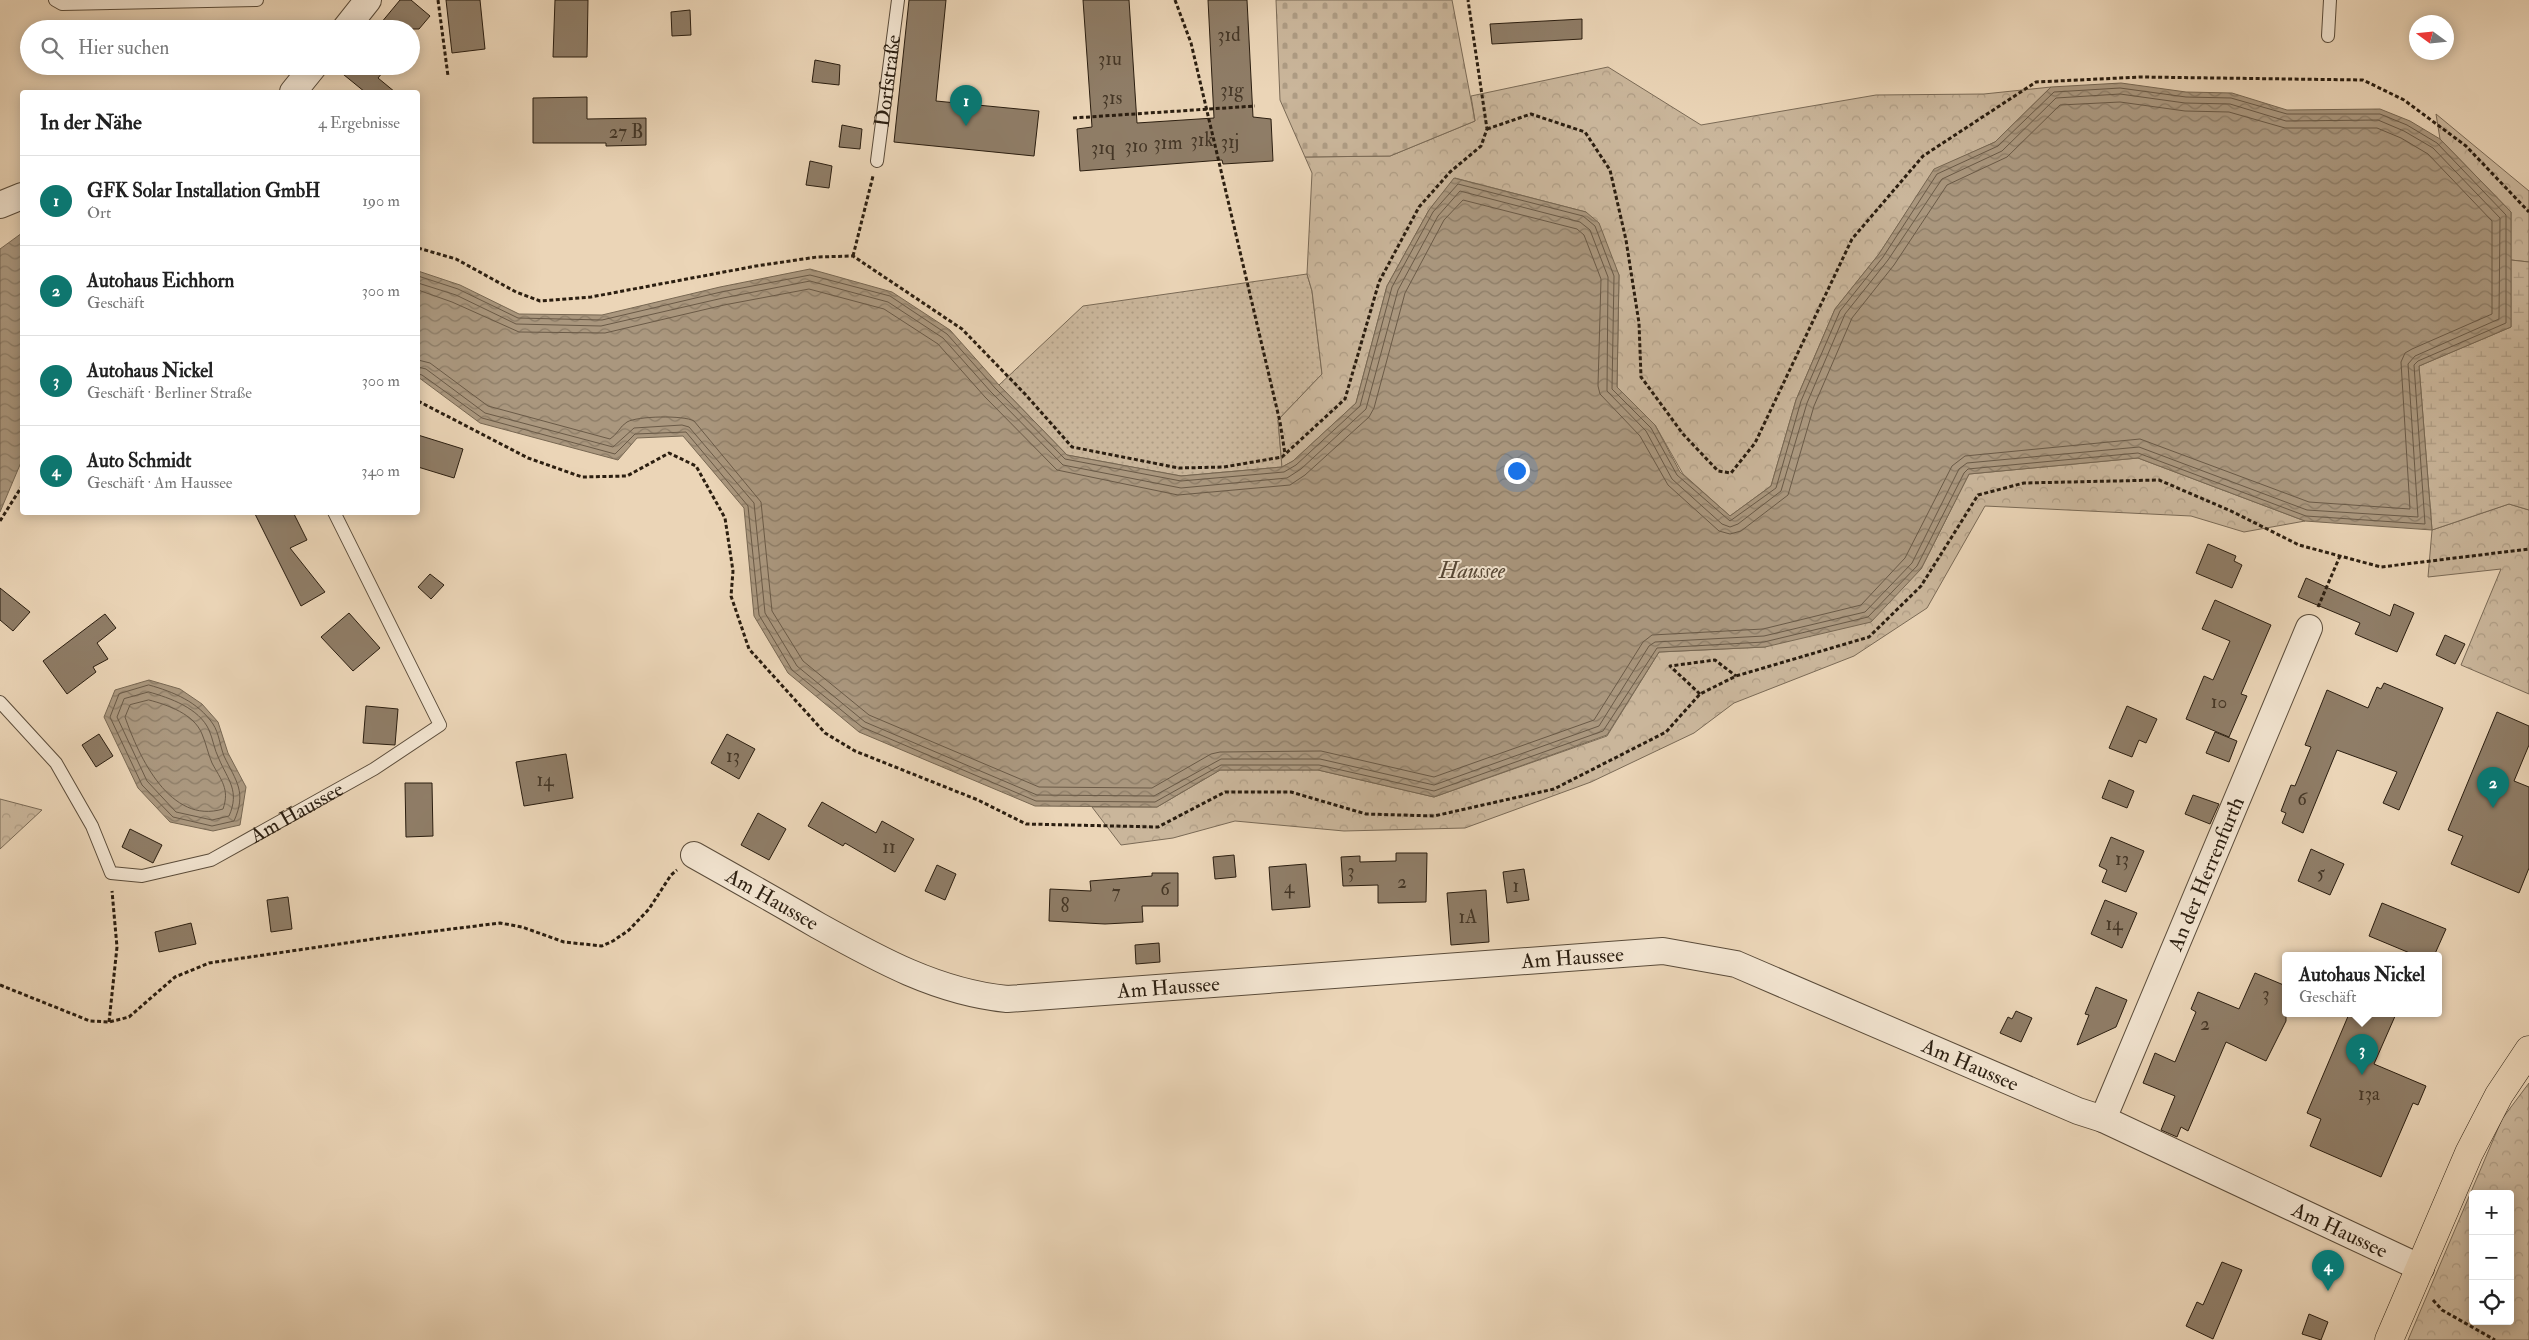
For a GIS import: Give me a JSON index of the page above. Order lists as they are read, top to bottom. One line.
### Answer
{"streets":{"street":["Am Haussee","An der Herrenfurth"],"lane":["Dorfstraße"]},"crossings":[["Am Haussee","An der Herrenfurth"]],"water":["Haussee"],"house_numbers":["31d","31u","31g","31s","27 B","31k","31j","31m","31o","31q","10","13","14","6","11","13","3","5","2","1","4","6","7","8","1A","14","3","2","13a"],"north":"left","page":{"search":"Hier suchen","pins":["1","2","3","4"],"heading":["In der Nähe","4 Ergebnisse"],"list":[{"mark":"1","name":"GFK Solar Installation GmbH","note":"Ort","value":"190 m"},{"mark":"2","name":"Autohaus Eichhorn","note":"Geschäft","value":"300 m"},{"mark":"3","name":"Autohaus Nickel","note":"Geschäft · Berliner Straße","value":"300 m"},{"mark":"4","name":"Auto Schmidt","note":"Geschäft · Am Haussee","value":"340 m"}],"popup":["Autohaus Nickel","Geschäft"],"map_buttons":["+","−"]}}
